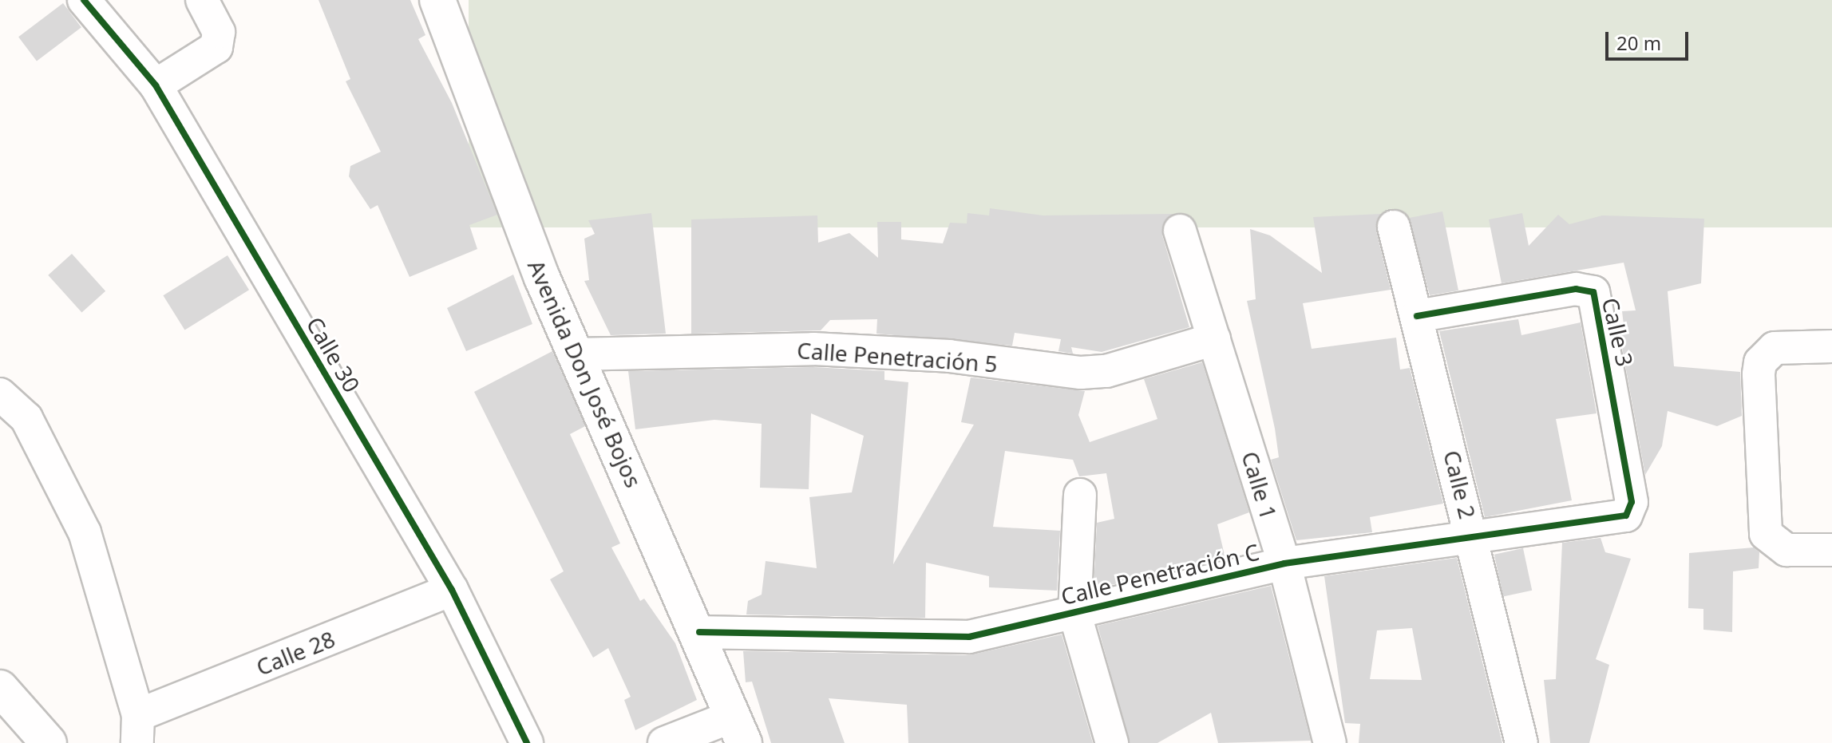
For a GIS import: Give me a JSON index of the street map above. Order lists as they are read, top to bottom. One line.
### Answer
{"streets":{"street":["Calle 3","Calle 30","Calle Penetración 5","Avenida Don José Bojos","Calle 2","Calle 1","Calle Penetración C","Calle 28"]},"crossings":[["Calle 3","Calle 2"],["Calle 3","Calle Penetración C"],["Calle 30","Calle 28"],["Calle Penetración 5","Avenida Don José Bojos"],["Calle Penetración 5","Calle 1"],["Avenida Don José Bojos","Calle Penetración C"],["Calle 2","Calle Penetración C"],["Calle 1","Calle Penetración C"]],"scale_bar":"20 m"}
